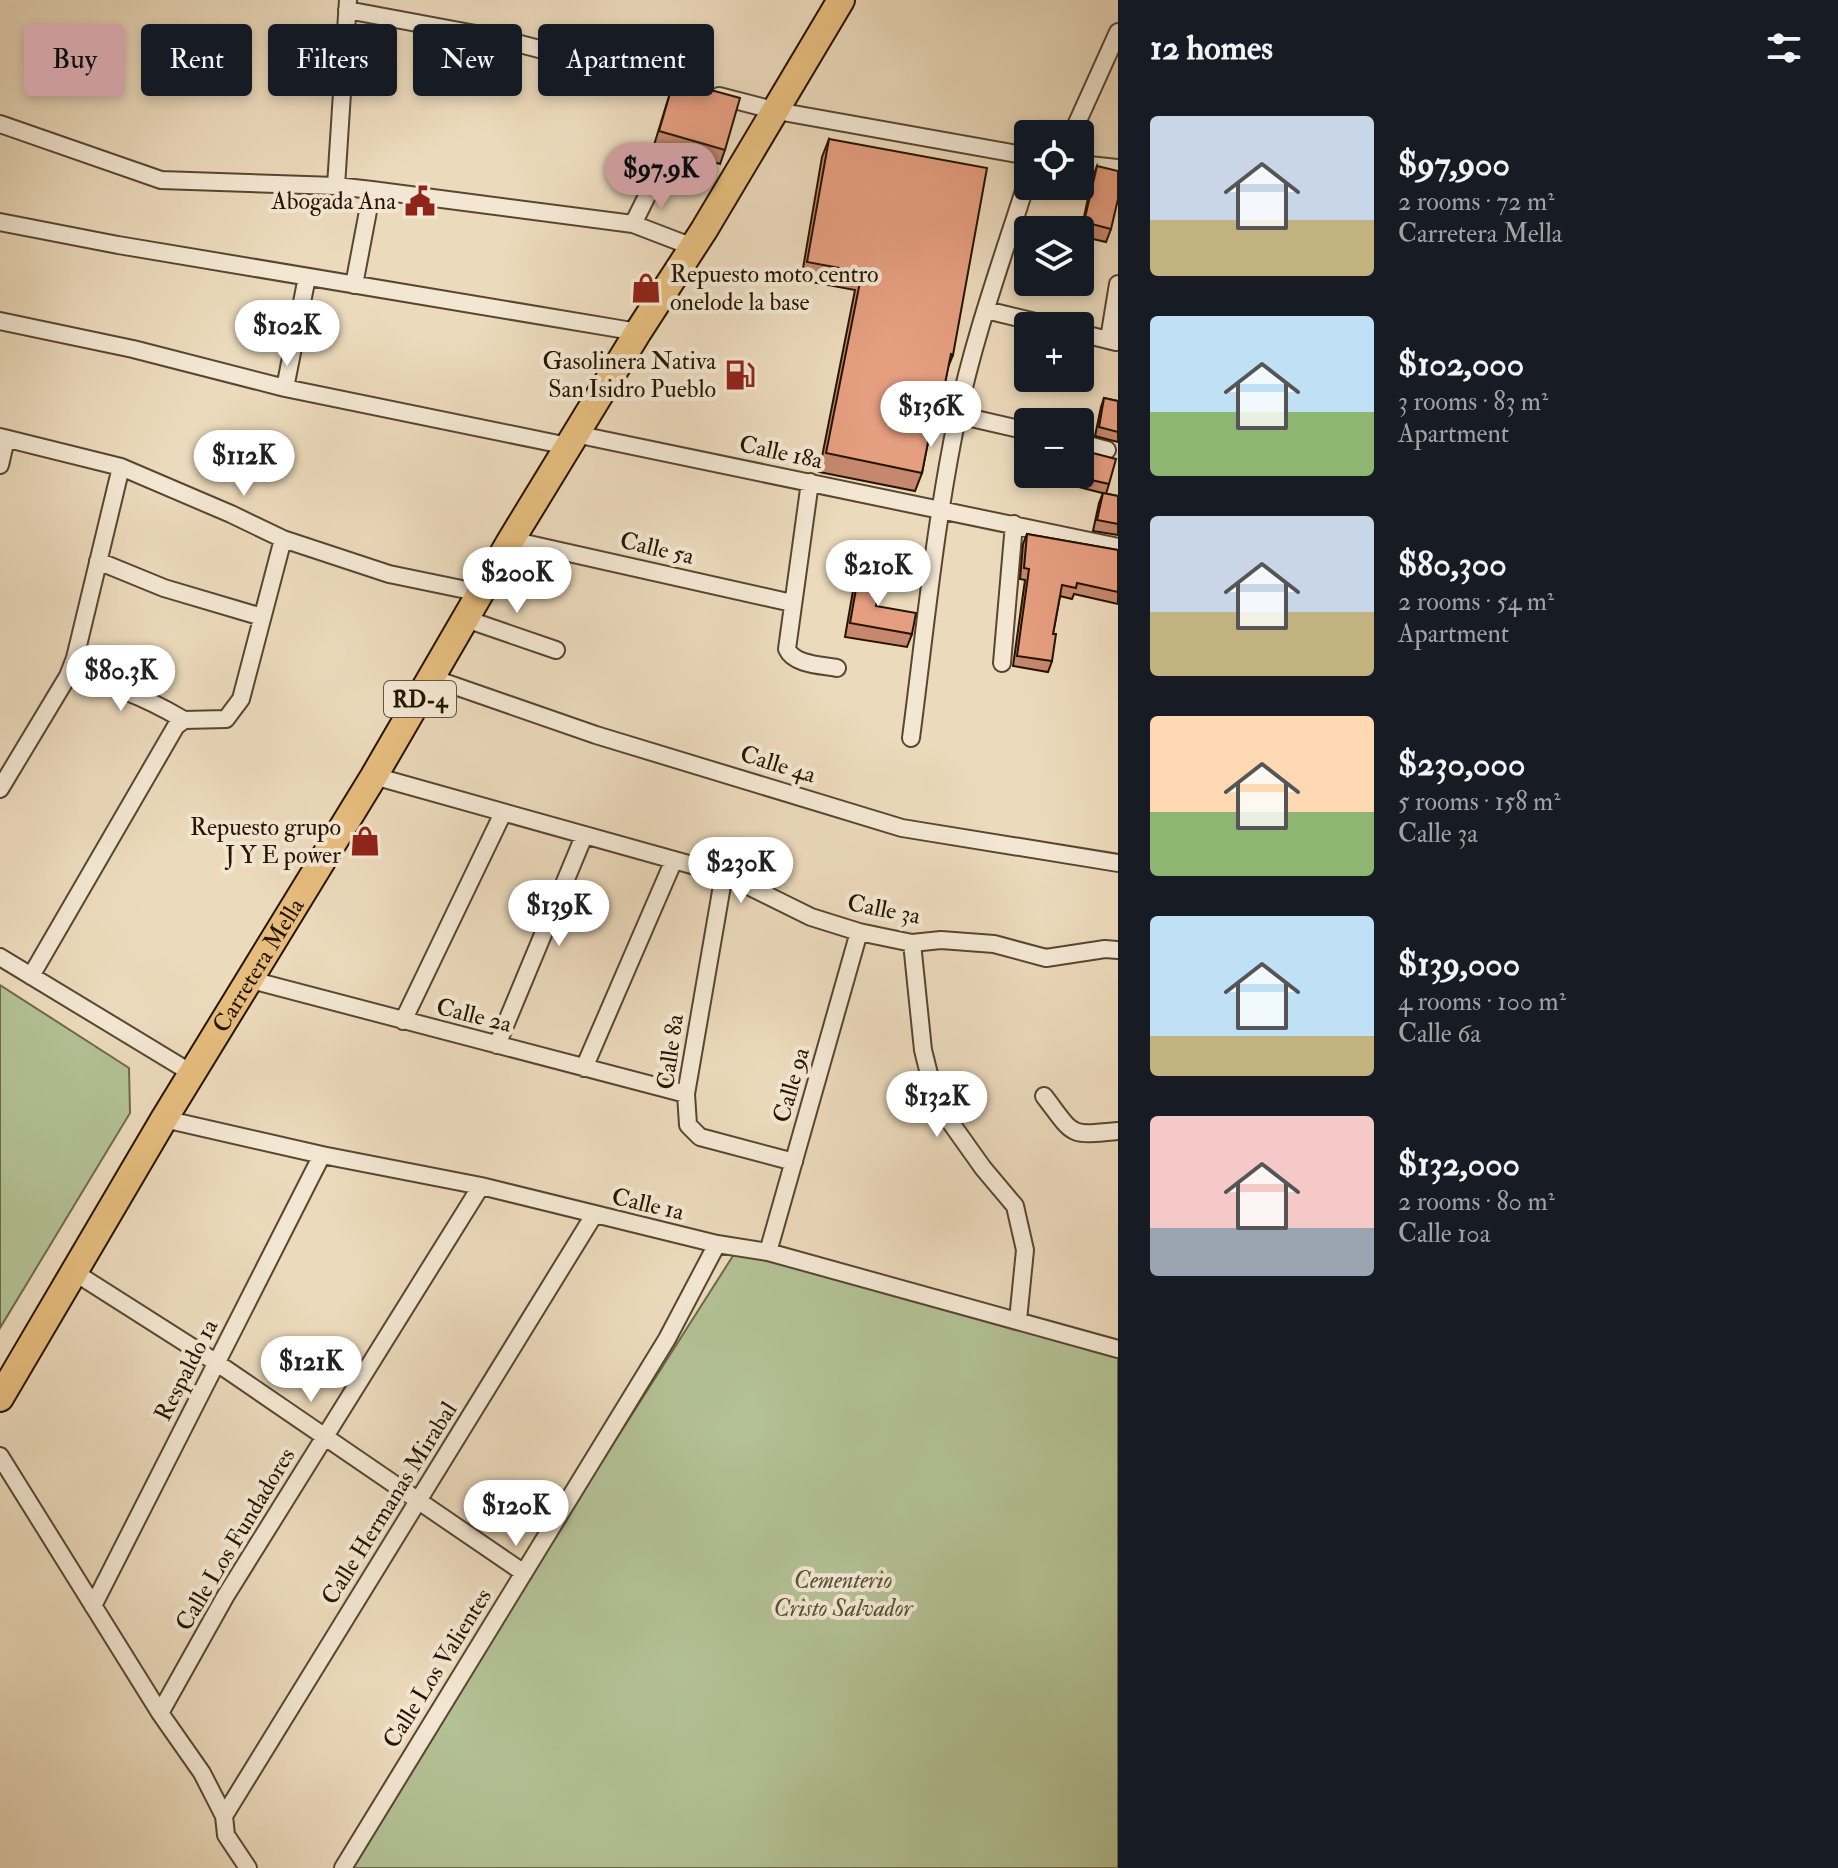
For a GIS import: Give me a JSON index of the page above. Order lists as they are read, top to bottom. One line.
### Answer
{"streets":{"main road":["RD-4","Carretera Mella"],"street":["Calle 18a","Calle 5a","Calle 4a","Calle 3a","Calle 2a","Calle 8a","Calle 9a","Calle 1a","Respaldo 1a","Calle Hermanas Mirabal","Calle Los Fundadores","Calle Los Valientes"]},"crossings":[["Calle 18a","Carretera Mella"],["Calle 5a","Carretera Mella"],["Calle 4a","Carretera Mella"],["Calle 3a","Carretera Mella"],["Calle 3a","Calle 8a"],["Calle 3a","Calle 9a"],["Carretera Mella","Calle 2a"],["Carretera Mella","Calle 1a"],["Calle 2a","Calle 8a"],["Calle 8a","Calle 9a"],["Calle 9a","Calle 1a"],["Calle 1a","Respaldo 1a"],["Calle 1a","Calle Hermanas Mirabal"],["Calle 1a","Calle Los Fundadores"],["Calle 1a","Calle Los Valientes"]],"parks":["Cementerio Cristo Salvador"],"places":{"public building":["Abogada Ana"],"shop":["Repuesto moto centro onelode la base","Repuesto grupo J Y E power"],"fuel station":["Gasolinera Nativa San Isidro Pueblo"]},"page":{"heading":"12 homes","chip":["Buy","Rent","Filters","New","Apartment"],"list":[{"name":"$97,900","note":"2 rooms · 72 m² · Carretera Mella"},{"name":"$102,000","note":"3 rooms · 83 m² · Apartment"},{"name":"$80,300","note":"2 rooms · 54 m² · Apartment"},{"name":"$230,000","note":"5 rooms · 158 m² · Calle 3a"},{"name":"$139,000","note":"4 rooms · 100 m² · Calle 6a"},{"name":"$132,000","note":"2 rooms · 80 m² · Calle 10a"}],"map_buttons":["+","−"],"price":["$97.9K","$102K","$136K","$112K","$210K","$200K","$80.3K","$230K","$139K","$132K","$121K","$120K"]}}
